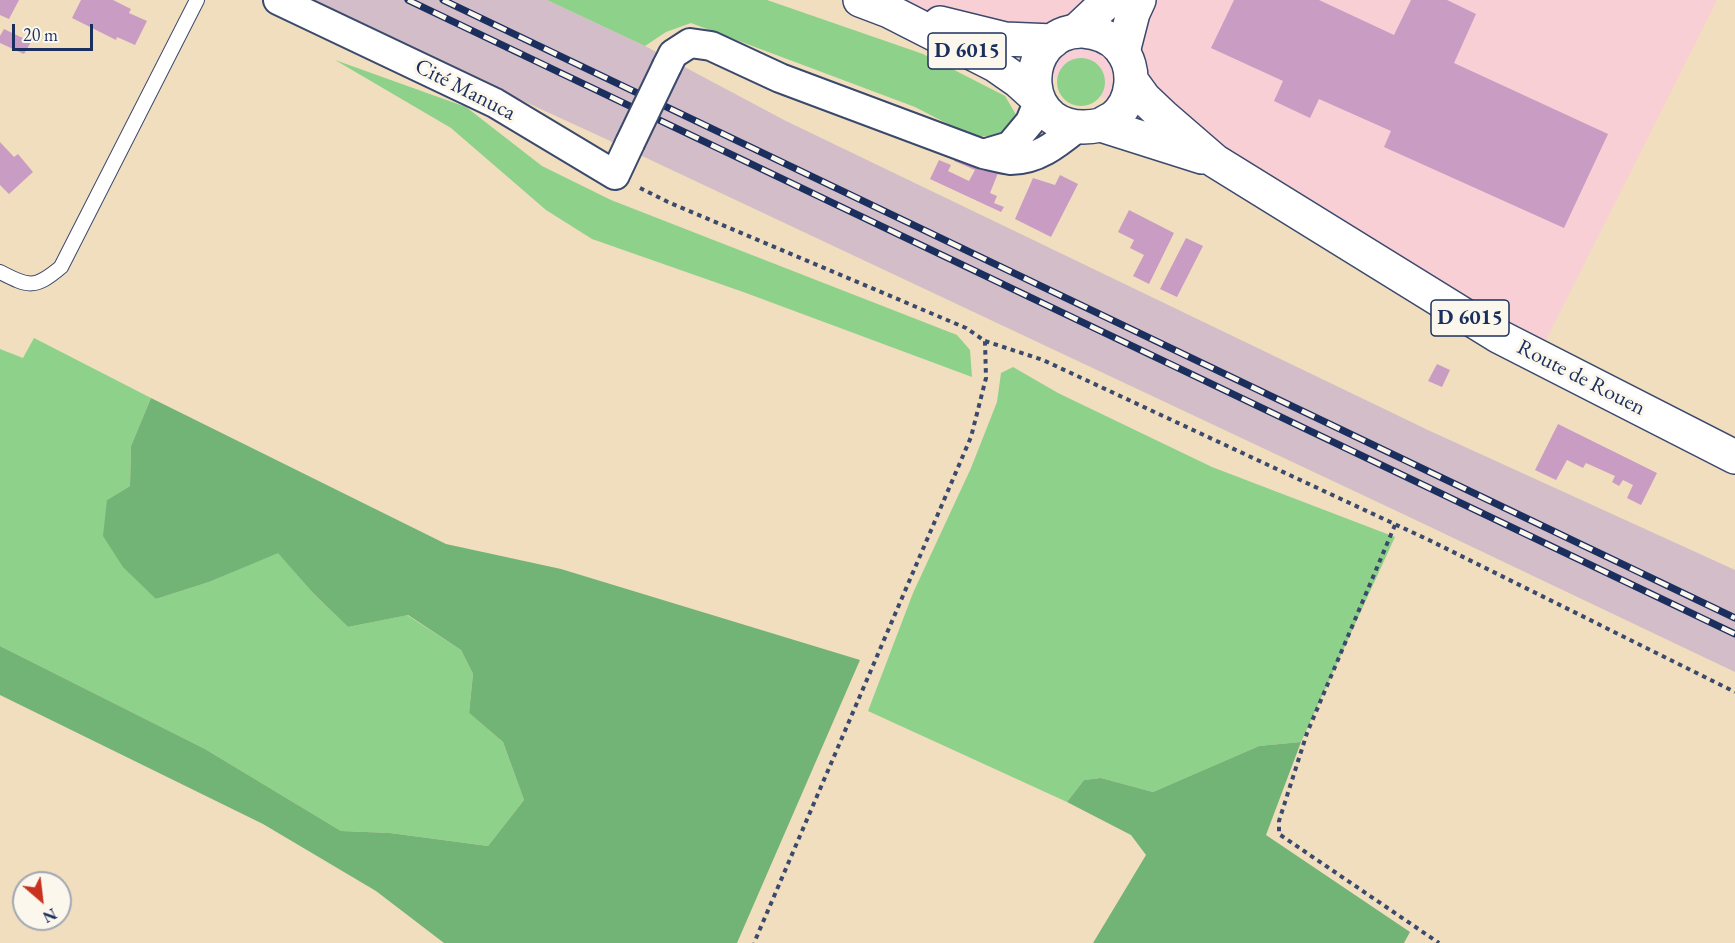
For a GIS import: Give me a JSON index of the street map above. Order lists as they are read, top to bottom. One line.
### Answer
{"streets":{"main road":["D 6015","Route de Rouen"],"street":["Cité Manuca"]},"crossings":[["D 6015","Route de Rouen"]],"scale_bar":"20 m","north":"bottom right"}
